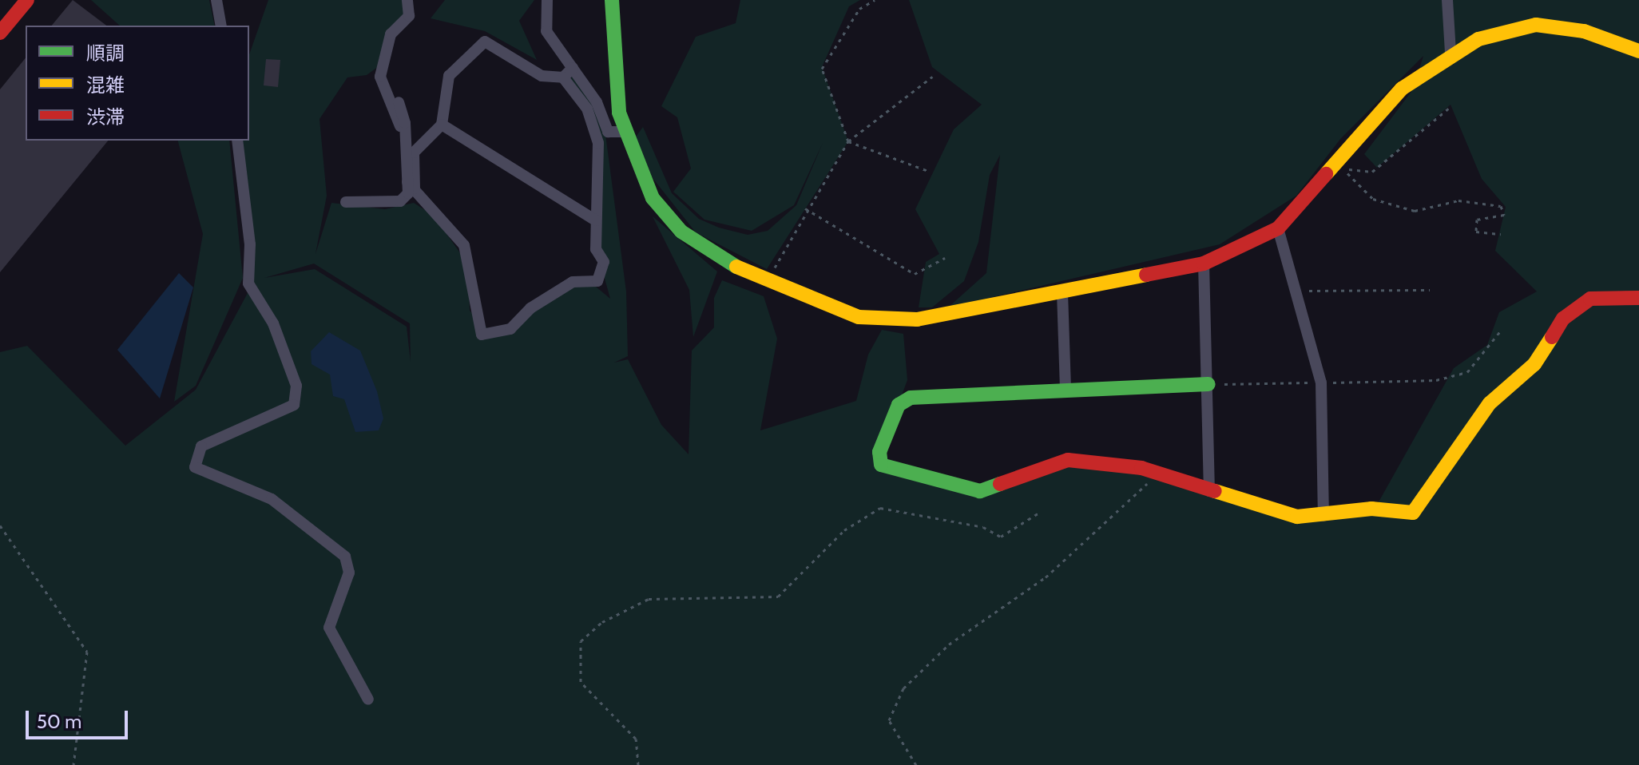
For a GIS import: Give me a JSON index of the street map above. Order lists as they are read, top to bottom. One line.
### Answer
{"legend":["順調","混雑","渋滞"],"scale_bar":"50 m"}
